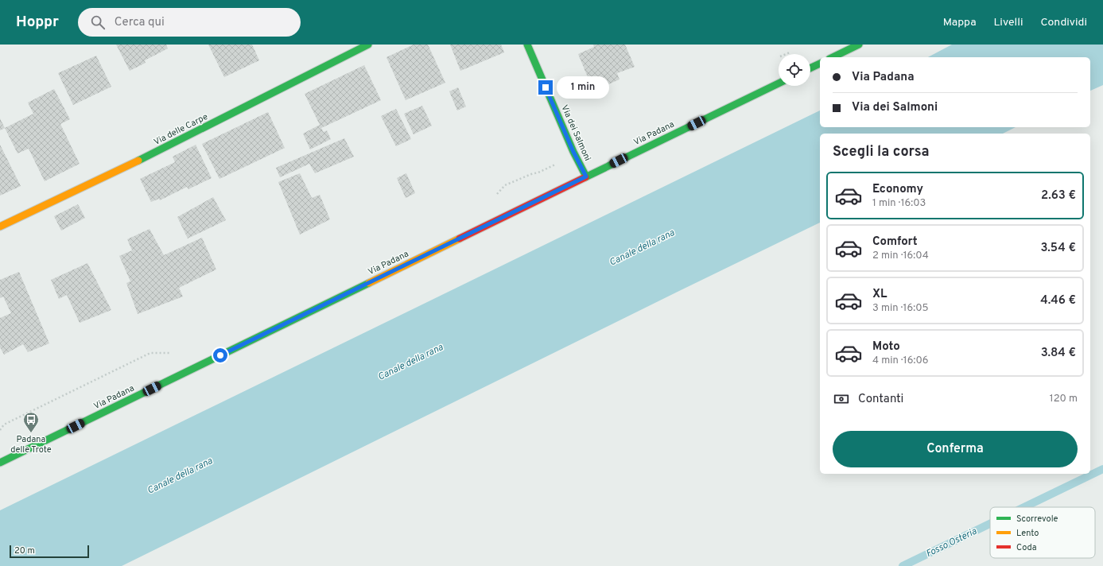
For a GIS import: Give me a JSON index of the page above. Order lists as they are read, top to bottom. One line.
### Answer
{"streets":{"main road":["Via delle Carpe","Via dei Salmoni","Via Padana"]},"crossings":[["Via dei Salmoni","Via Padana"]],"water":["Canale della rana","Fosso Osteria"],"places":{"bus stop":["Padana delle Trote"]},"legend":["Scorrevole","Lento","Coda"],"scale_bar":"20 m","page":{"header":"Hoppr","search":"Cerca qui","nav":["Mappa","Livelli","Condividi"],"banner":["Via Padana","Via dei Salmoni"],"bubble":"1 min","heading":"Scegli la corsa","list":[{"name":"Economy","note":"1 min · 16:03","value":"2.63 €"},{"name":"Comfort","note":"2 min · 16:04","value":"3.54 €"},{"name":"XL","note":"3 min · 16:05","value":"4.46 €"},{"name":"Moto","note":"4 min · 16:06","value":"3.84 €"}],"pay":["Contanti","120 m"],"buttons":"Conferma","scale":"20 m"}}
